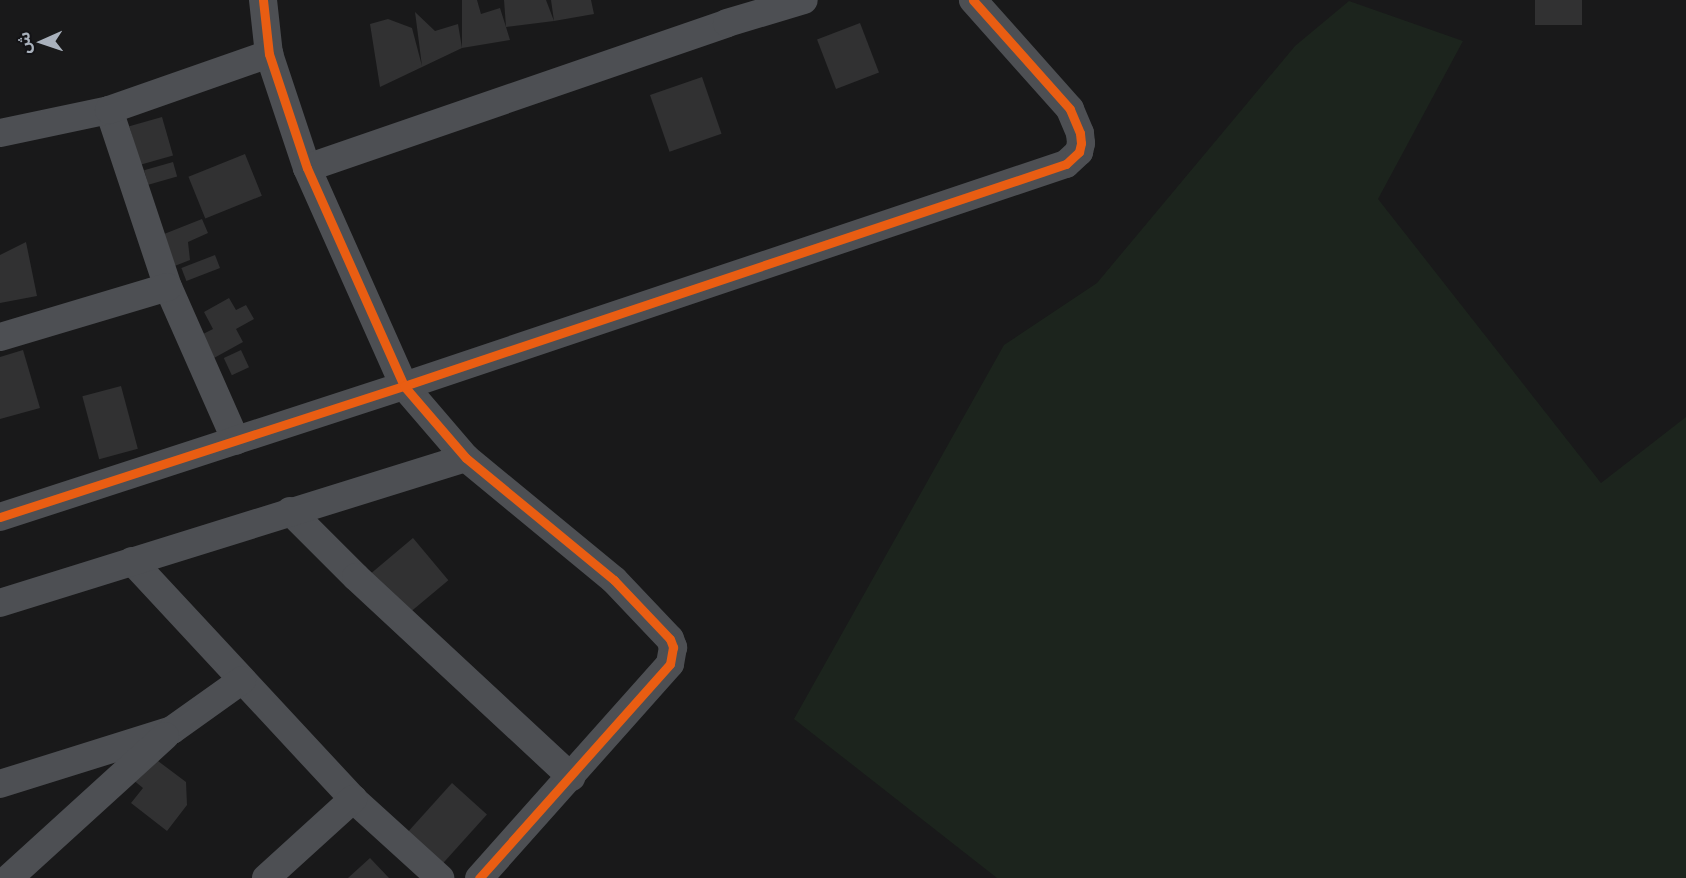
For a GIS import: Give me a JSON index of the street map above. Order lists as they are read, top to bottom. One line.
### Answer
{"north":"left"}
